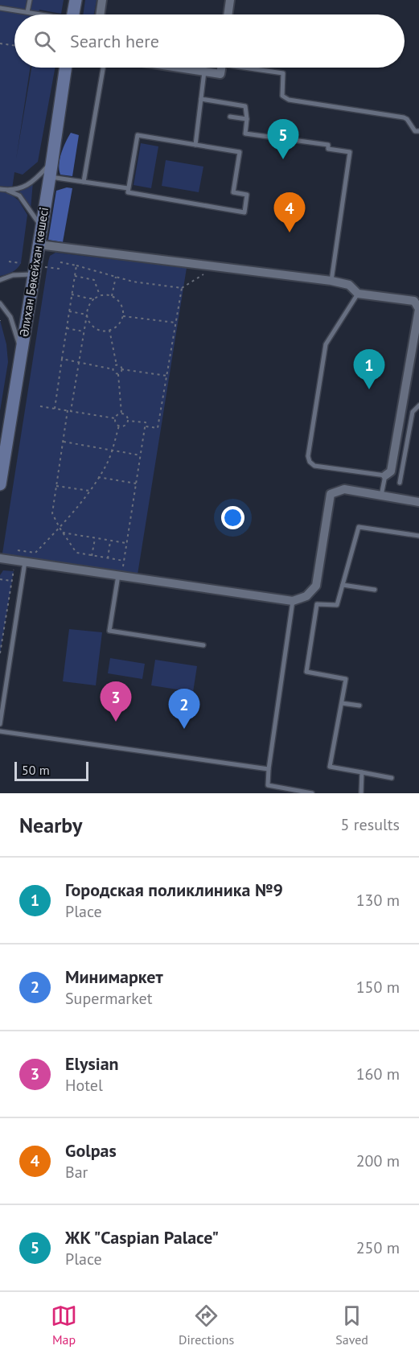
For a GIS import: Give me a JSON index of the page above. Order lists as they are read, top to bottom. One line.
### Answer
{"streets":{"street":["Әлихан Бөкейхан көшесі"]},"scale_bar":"50 m","page":{"search":"Search here","pins":["5","4","1","3","2"],"scale":"50 m","heading":["Nearby","5 results"],"list":[{"mark":"1","name":"Городская поликлиника №9","note":"Place","value":"130 m"},{"mark":"2","name":"Минимаркет","note":"Supermarket","value":"150 m"},{"mark":"3","name":"Elysian","note":"Hotel","value":"160 m"},{"mark":"4","name":"Golpas","note":"Bar","value":"200 m"},{"mark":"5","name":"ЖК \"Caspian Palace\"","note":"Place","value":"250 m"}],"nav":["Map","Directions","Saved"]}}
